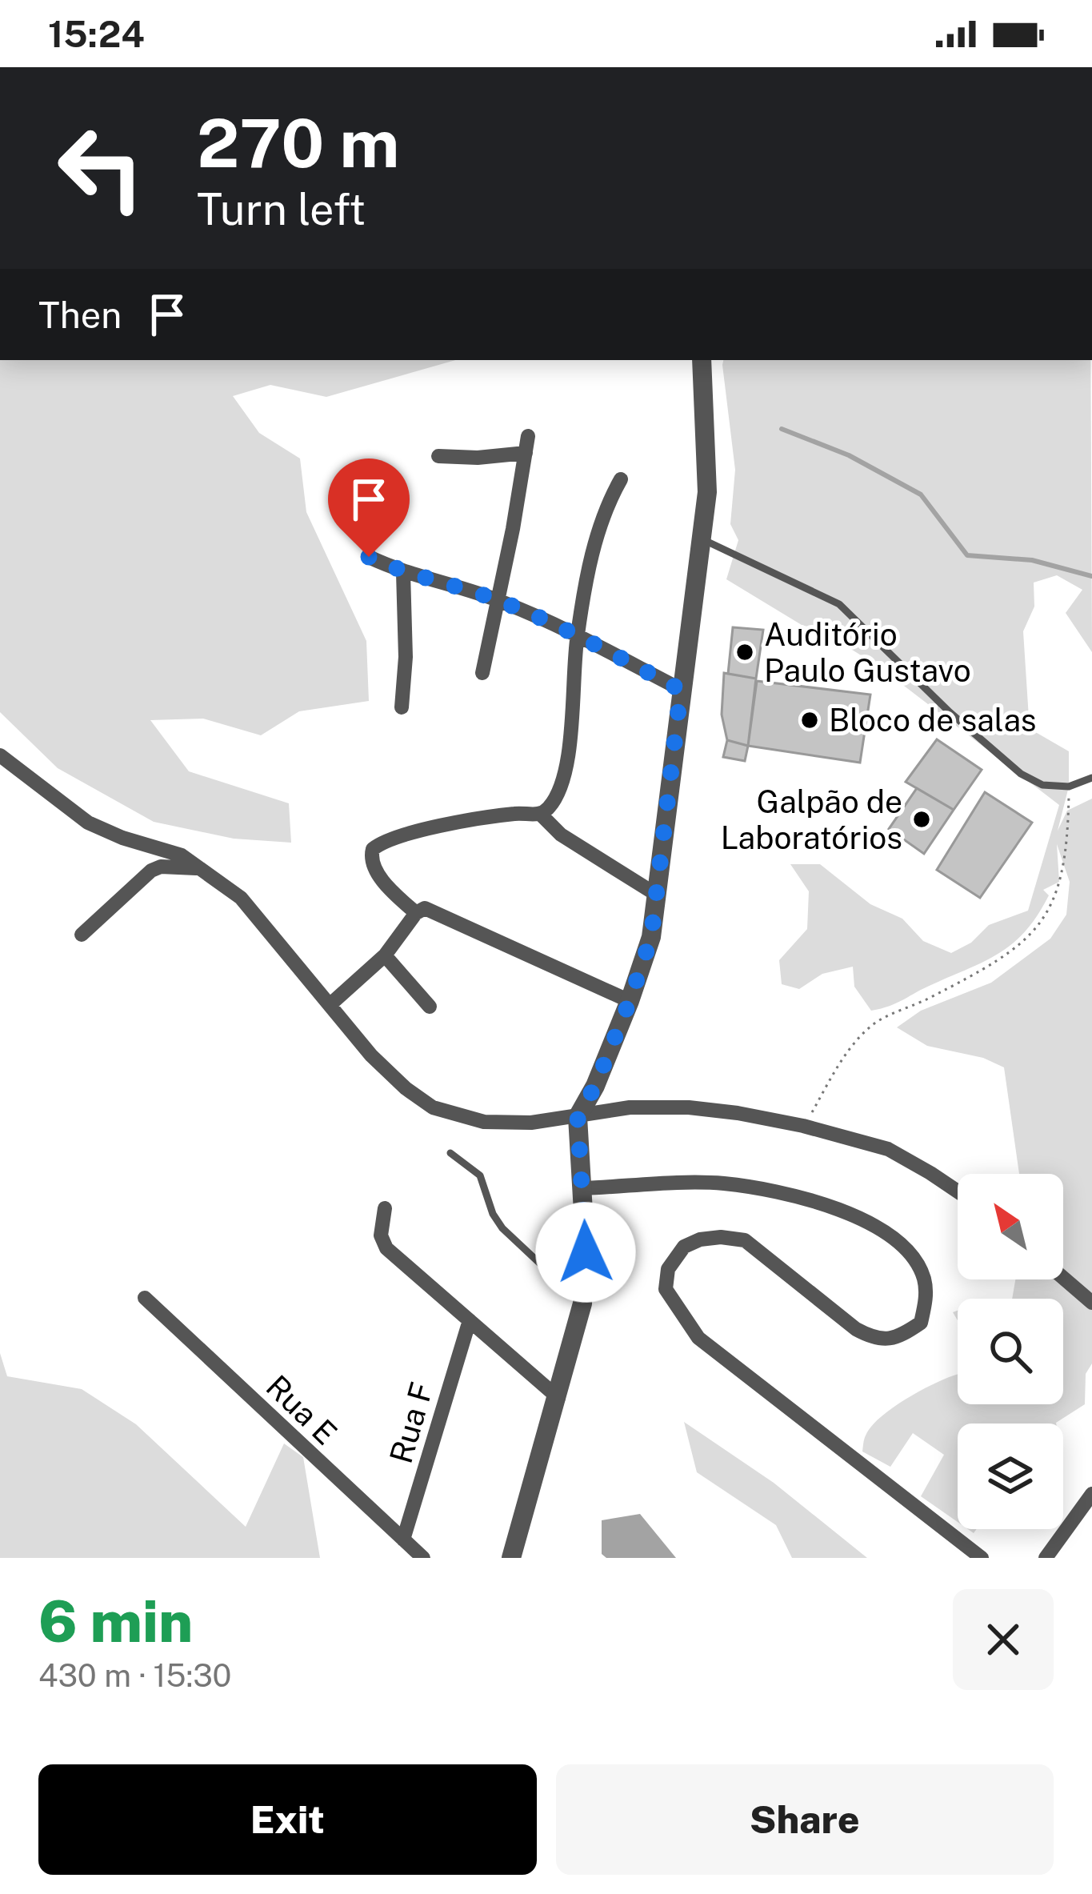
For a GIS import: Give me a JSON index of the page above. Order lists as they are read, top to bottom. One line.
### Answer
{"streets":{"street":["Rua E","Rua F"]},"crossings":[["Rua E","Rua F"]],"places":["Auditório Paulo Gustavo","Bloco de salas","Galpão de Laboratórios"],"north":"top left","page":{"status":"15:24","turn":["270 m","Turn left"],"then":"Then","heading":["6 min","430 m · 15:30"],"buttons":["Exit","Share"]}}
